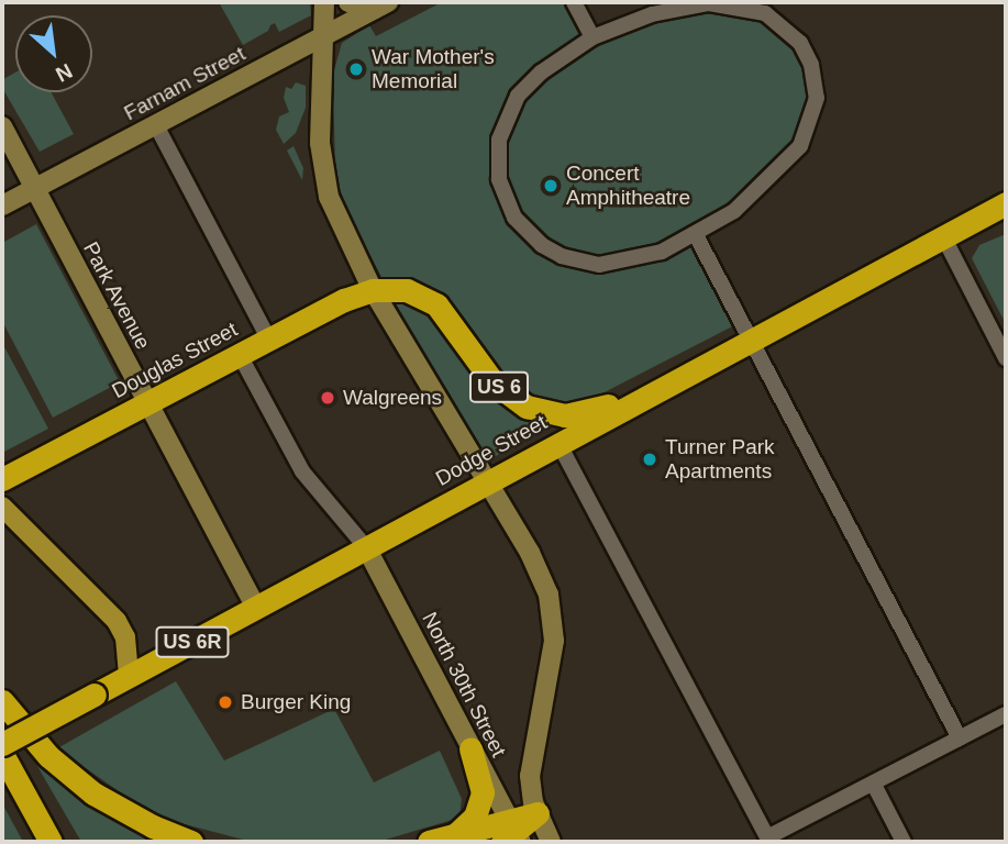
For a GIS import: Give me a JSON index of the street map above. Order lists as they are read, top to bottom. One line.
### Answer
{"streets":{"highway":["Douglas Street","US 6","Dodge Street","US 6R"],"main road":["Farnam Street","Park Avenue","North 30th Street"]},"crossings":[["Farnam Street","Park Avenue"],["Park Avenue","Douglas Street"],["Park Avenue","Dodge Street"],["Douglas Street","US 6"],["US 6","Dodge Street"],["Dodge Street","North 30th Street"]],"places":["War Mother's Memorial","Concert Amphitheatre","Walgreens","Turner Park Apartments","Burger King"],"north":"bottom right"}
